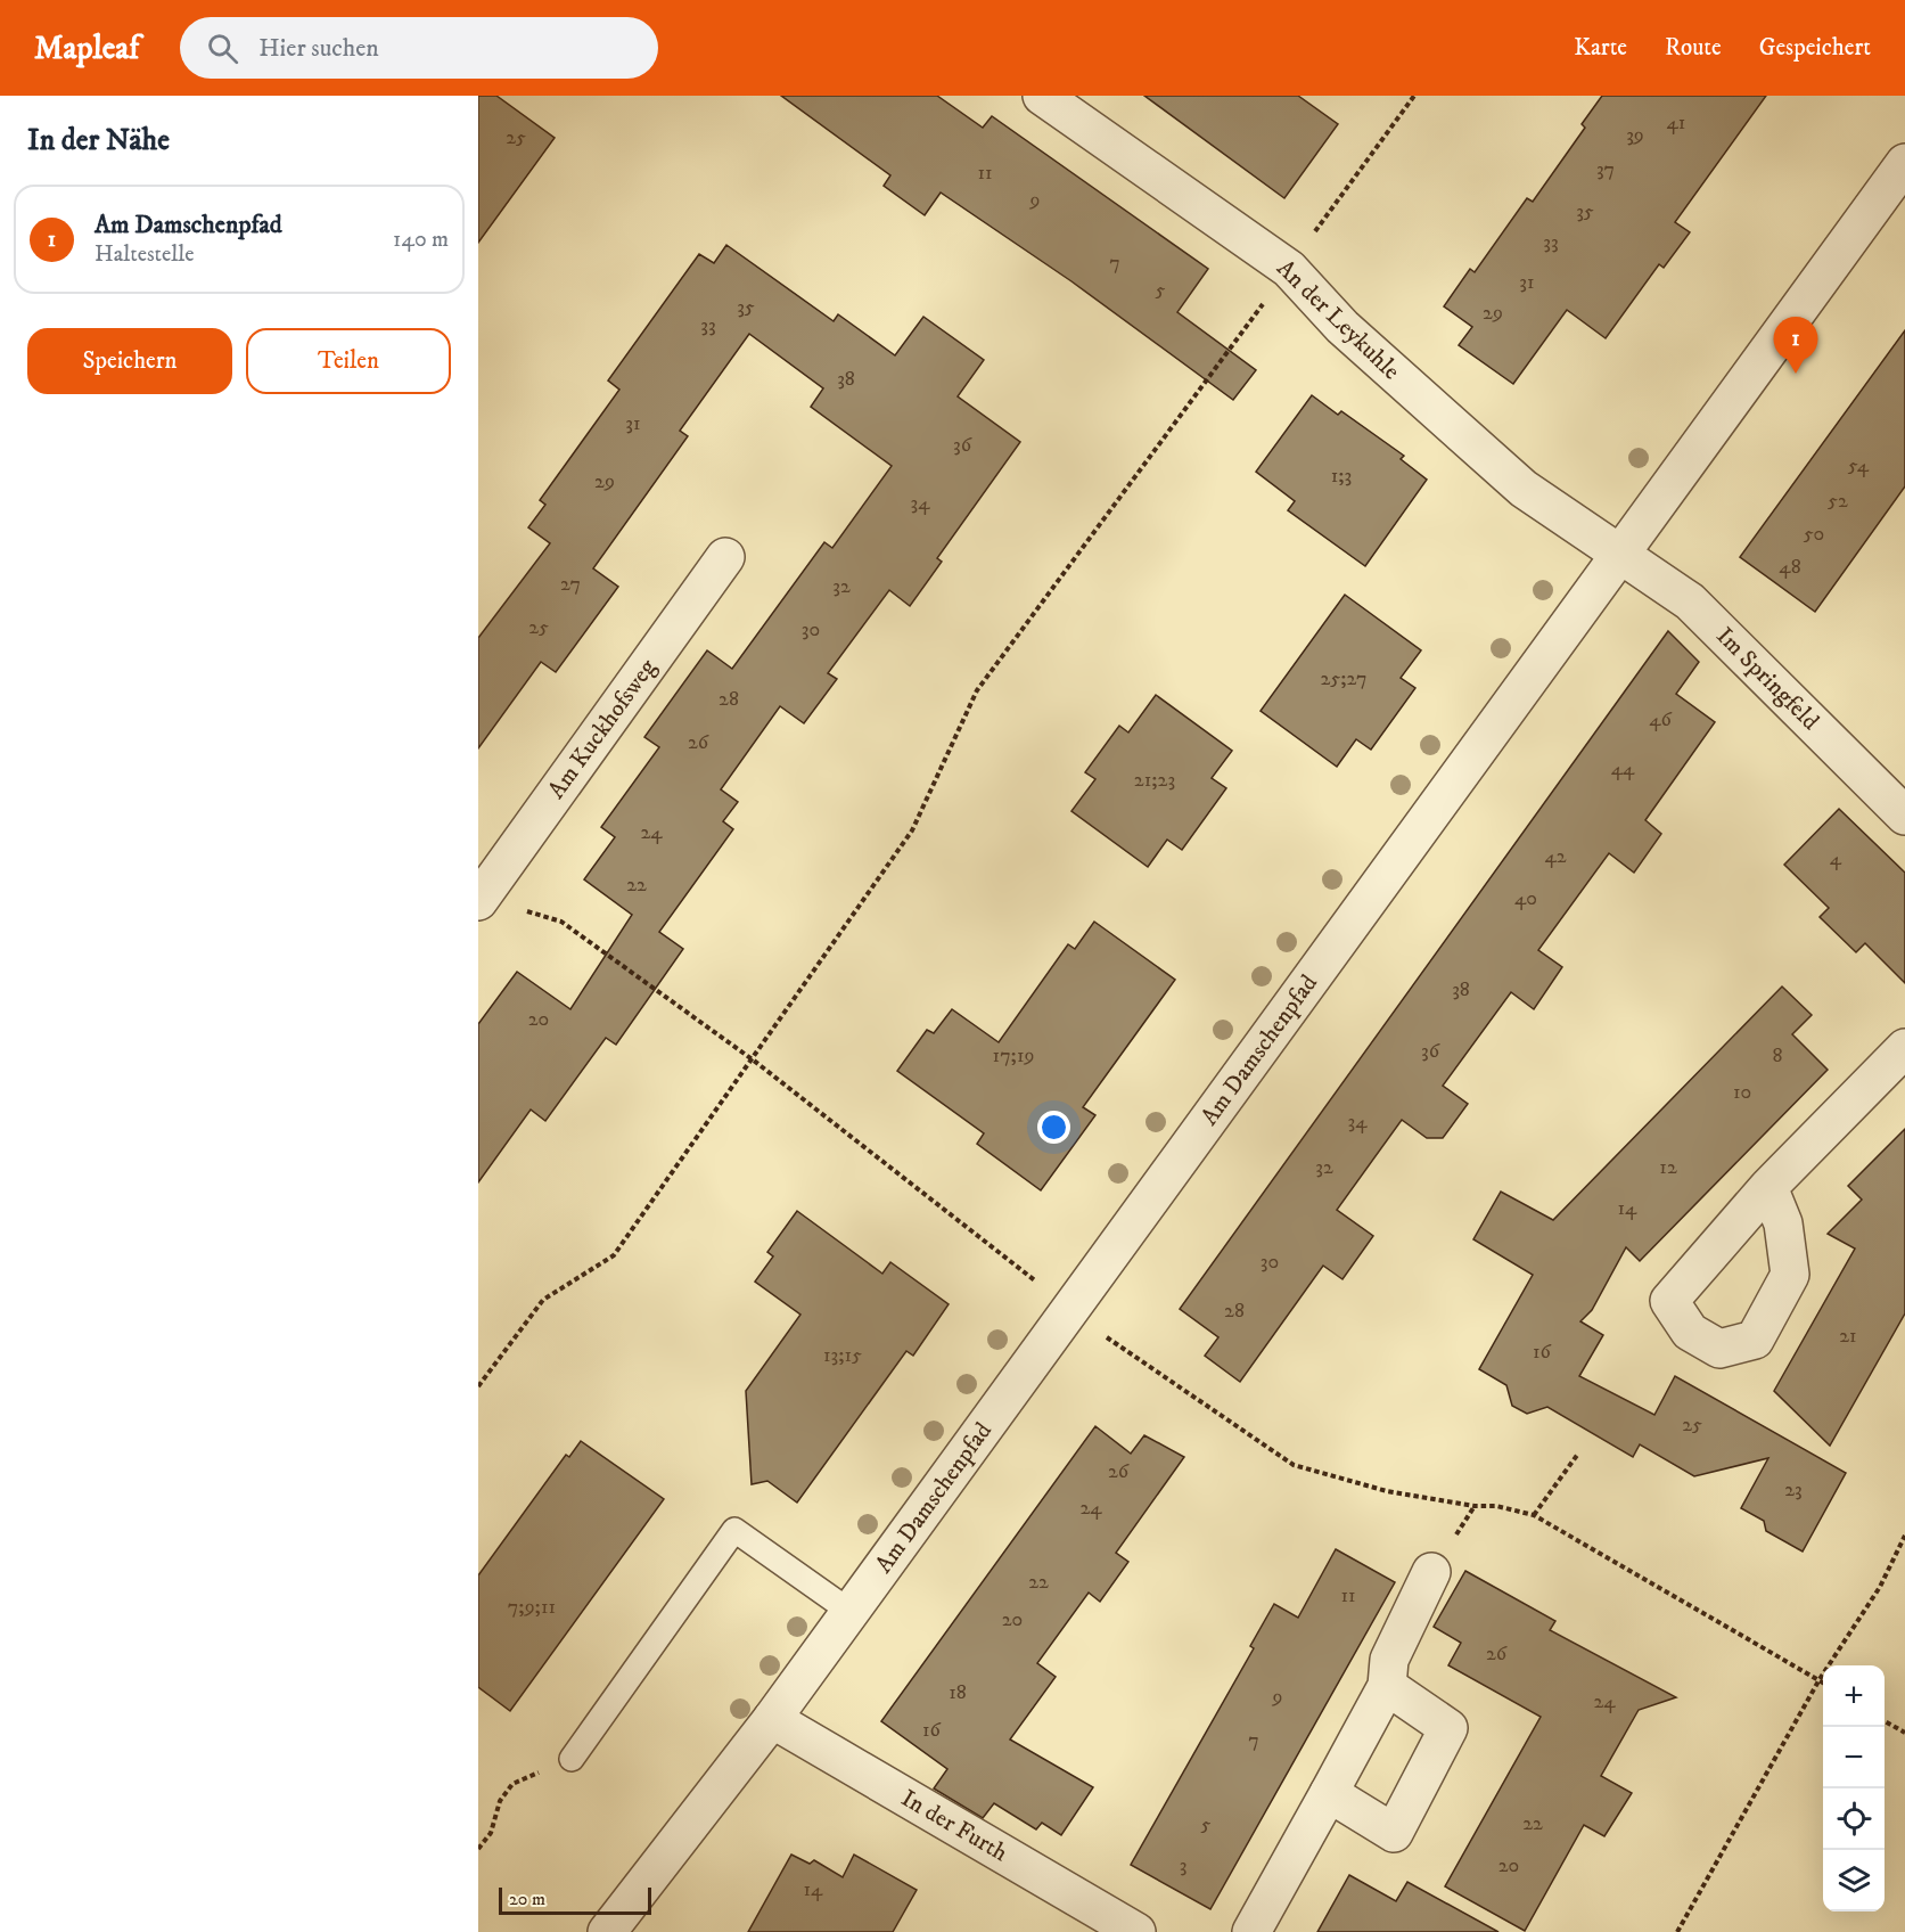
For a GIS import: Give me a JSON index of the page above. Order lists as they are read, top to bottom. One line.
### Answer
{"streets":{"street":["An der Leykuhle","Im Springfeld","Am Kuckhofsweg","Am Damschenpfad","In der Furth"]},"crossings":[["An der Leykuhle","Im Springfeld"],["An der Leykuhle","Am Damschenpfad"],["Im Springfeld","Am Damschenpfad"],["Am Damschenpfad","In der Furth"]],"house_numbers":["41","39","25","37","11","9","35","33","7","31","5","35","29","33","38","31","36","54","1;3","29","52","34","50","48","27","32","25","30","25;27","28","46","26","44","21;23","24","42","4","22","40","38","20","36","17;19","8","10","34","32","12","14","30","28","21","16","13;15","25","26","23","24","22","11","7;9;11","20","26","18","9","24","16","7","22","5","3","20","14"],"scale_bar":"20 m","page":{"header":"Mapleaf","search":"Hier suchen","nav":["Karte","Route","Gespeichert"],"heading":"In der Nähe","list":[{"mark":"1","name":"Am Damschenpfad","note":"Haltestelle","value":"140 m"}],"buttons":["Speichern","Teilen"],"pins":"1","map_buttons":["+","−"],"scale":"20 m"}}
